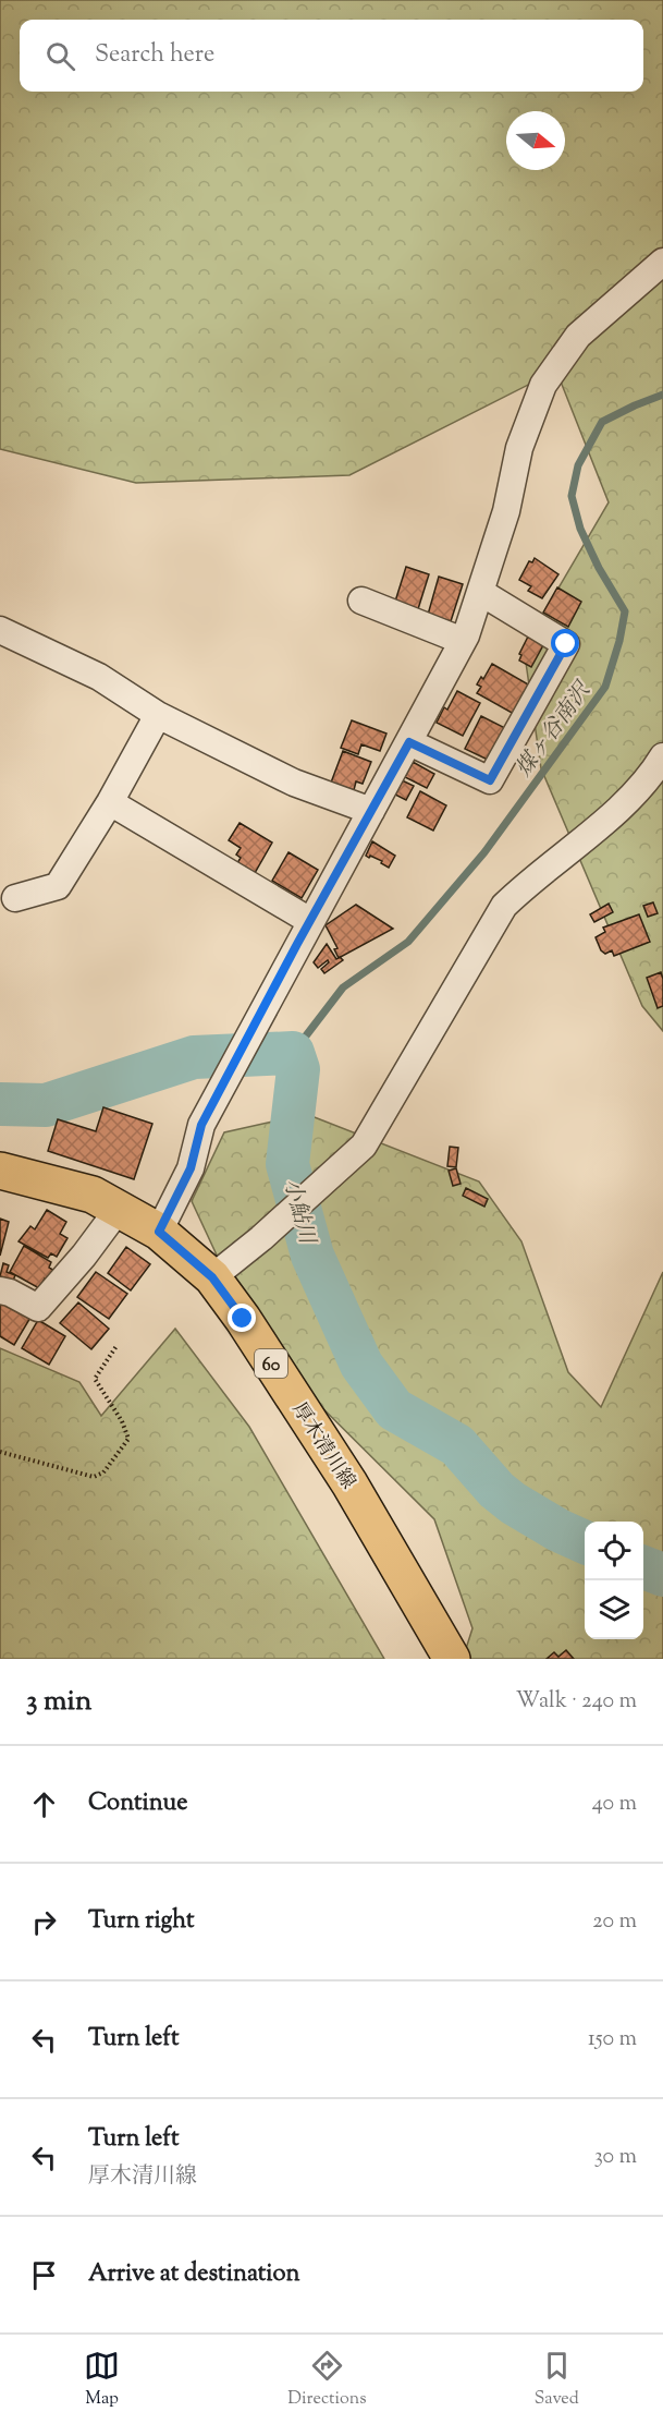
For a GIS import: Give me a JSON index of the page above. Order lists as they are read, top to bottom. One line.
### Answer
{"streets":{"main road":["60","厚木清川線"]},"water":["煤ヶ谷南沢","小鮎川"],"north":"right","page":{"search":"Search here","heading":["3 min","Walk · 240 m"],"list":[["Continue","40 m"],["Turn right","20 m"],["Turn left","150 m"],["Turn left","厚木清川線","30 m"],"Arrive at destination"],"nav":["Map","Directions","Saved"]}}
